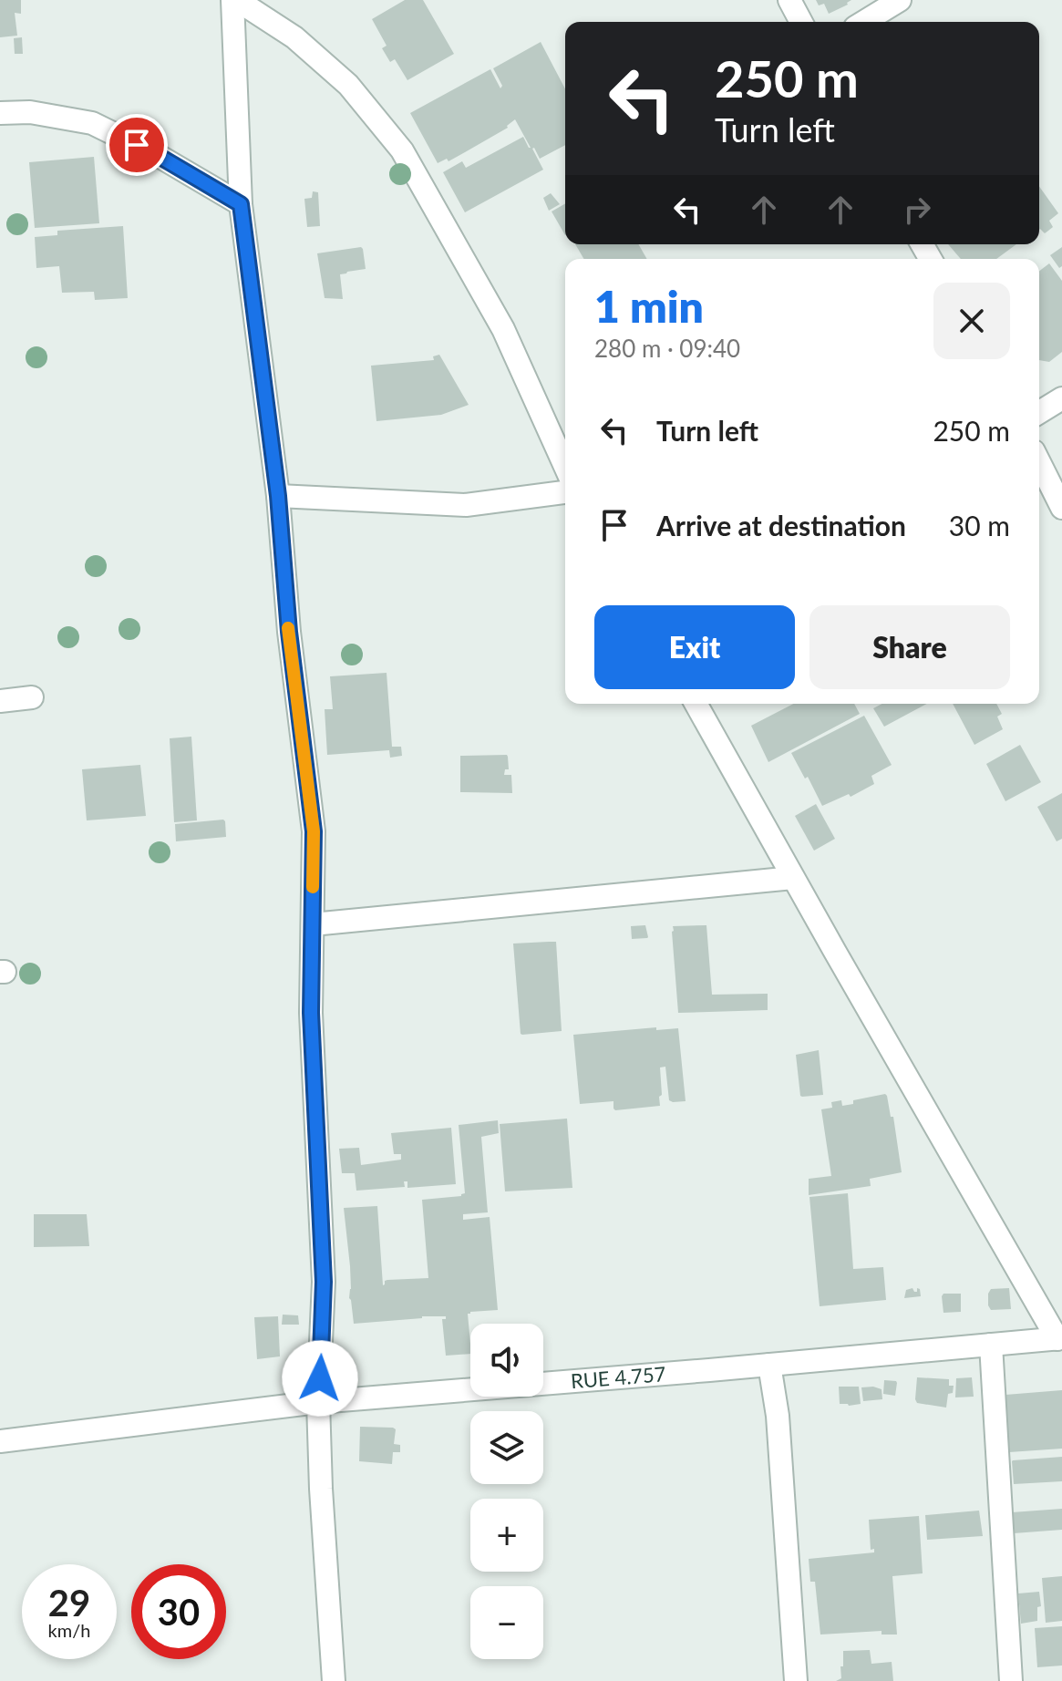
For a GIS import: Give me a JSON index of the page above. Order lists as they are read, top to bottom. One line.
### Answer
{"streets":{"street":["RUE 4.757"]},"page":{"turn":["250 m","Turn left"],"heading":["1 min","280 m · 09:40"],"list":[{"name":"Turn left","value":"250 m"},{"name":"Arrive at destination","value":"30 m"}],"buttons":["Exit","Share"],"map_buttons":["+","−"],"speed":"29 km/h","limit":"30"}}
